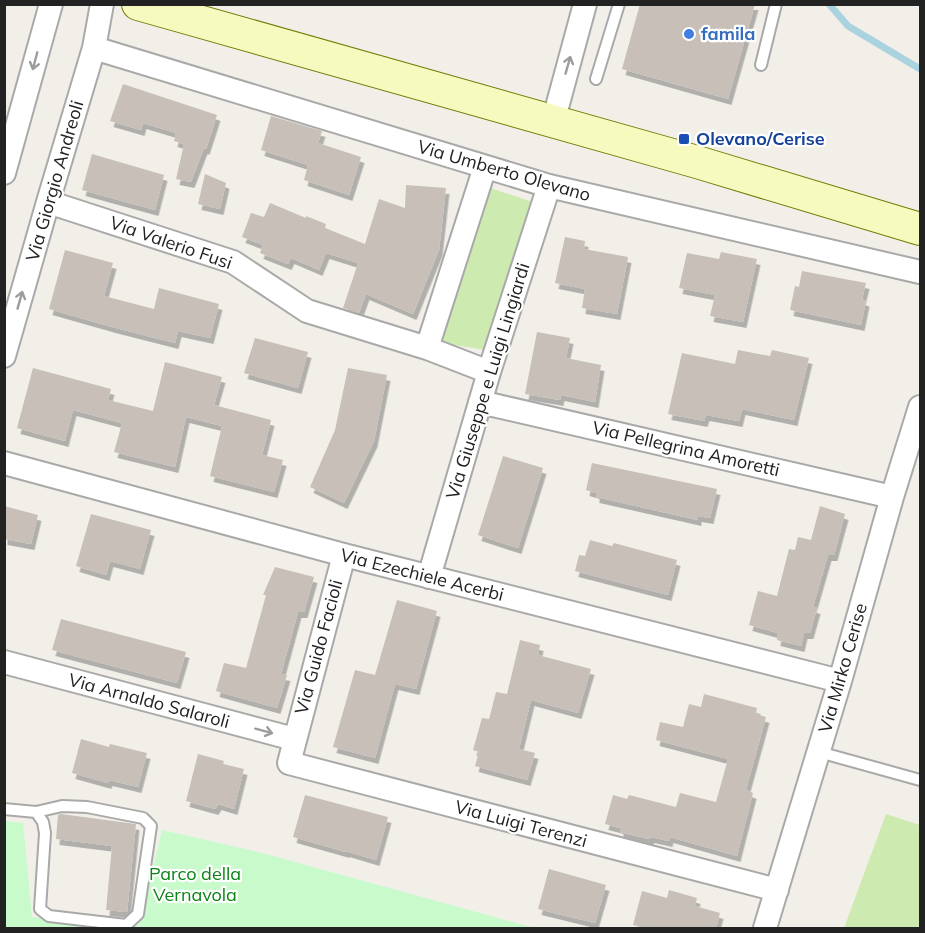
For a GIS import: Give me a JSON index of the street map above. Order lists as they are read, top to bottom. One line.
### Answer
{"streets":{"street":["Via Umberto Olevano","Via Giorgio Andreoli","Via Valerio Fusi","Via Giuseppe e Luigi Lingiardi","Via Pellegrina Amoretti","Via Ezechiele Acerbi","Via Guido Facioli","Via Mirko Cerise","Via Arnaldo Salaroli","Via Luigi Terenzi"]},"crossings":[["Via Umberto Olevano","Via Giorgio Andreoli"],["Via Umberto Olevano","Via Giuseppe e Luigi Lingiardi"],["Via Giorgio Andreoli","Via Valerio Fusi"],["Via Valerio Fusi","Via Giuseppe e Luigi Lingiardi"],["Via Giuseppe e Luigi Lingiardi","Via Pellegrina Amoretti"],["Via Giuseppe e Luigi Lingiardi","Via Ezechiele Acerbi"],["Via Pellegrina Amoretti","Via Mirko Cerise"],["Via Ezechiele Acerbi","Via Guido Facioli"],["Via Ezechiele Acerbi","Via Mirko Cerise"],["Via Guido Facioli","Via Arnaldo Salaroli"],["Via Guido Facioli","Via Luigi Terenzi"],["Via Mirko Cerise","Via Luigi Terenzi"],["Via Arnaldo Salaroli","Via Luigi Terenzi"]],"one_way":["Via Giorgio Andreoli","Via Arnaldo Salaroli"],"parks":["Parco della Vernavola"],"places":{"other":["famila"],"transit":["Olevano/Cerise"]}}
